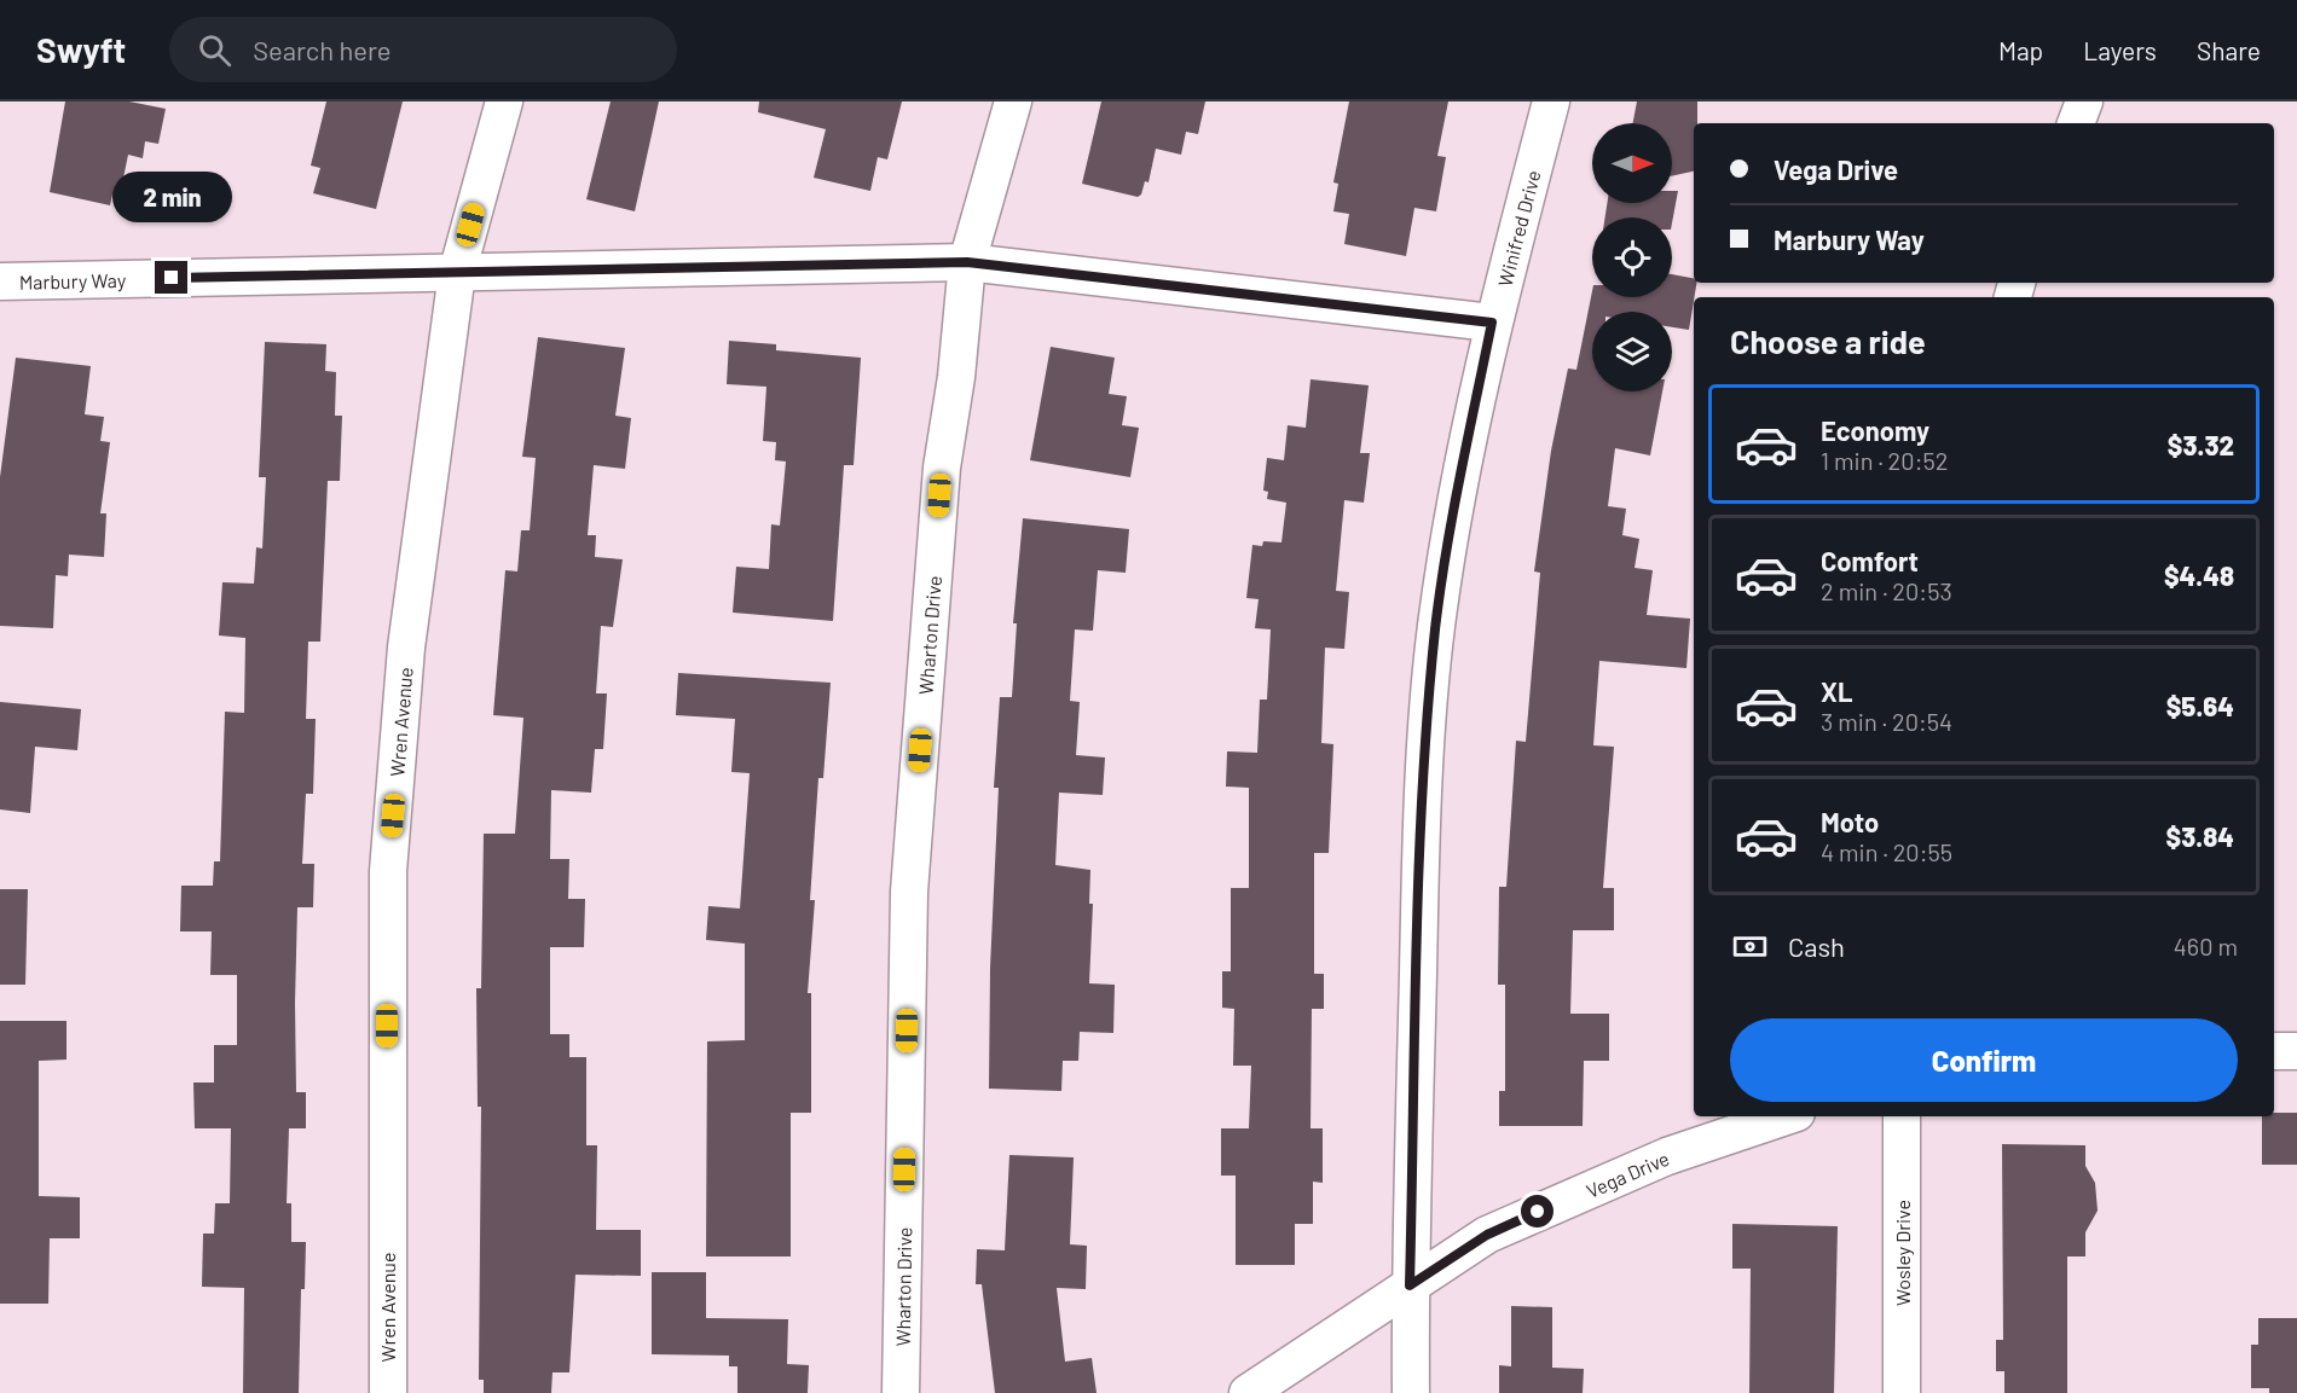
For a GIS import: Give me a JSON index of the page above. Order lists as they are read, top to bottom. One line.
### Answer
{"streets":{"street":["Winifred Drive","Marbury Way","Wharton Drive","Wren Avenue","Vega Drive","Wosley Drive"]},"crossings":[["Winifred Drive","Marbury Way"],["Winifred Drive","Vega Drive"],["Marbury Way","Wharton Drive"],["Marbury Way","Wren Avenue"]],"north":"right","page":{"header":"Swyft","search":"Search here","nav":["Map","Layers","Share"],"banner":["Vega Drive","Marbury Way"],"bubble":"2 min","heading":"Choose a ride","list":[{"name":"Economy","note":"1 min · 20:52","value":"$3.32"},{"name":"Comfort","note":"2 min · 20:53","value":"$4.48"},{"name":"XL","note":"3 min · 20:54","value":"$5.64"},{"name":"Moto","note":"4 min · 20:55","value":"$3.84"}],"pay":["Cash","460 m"],"buttons":"Confirm"}}
